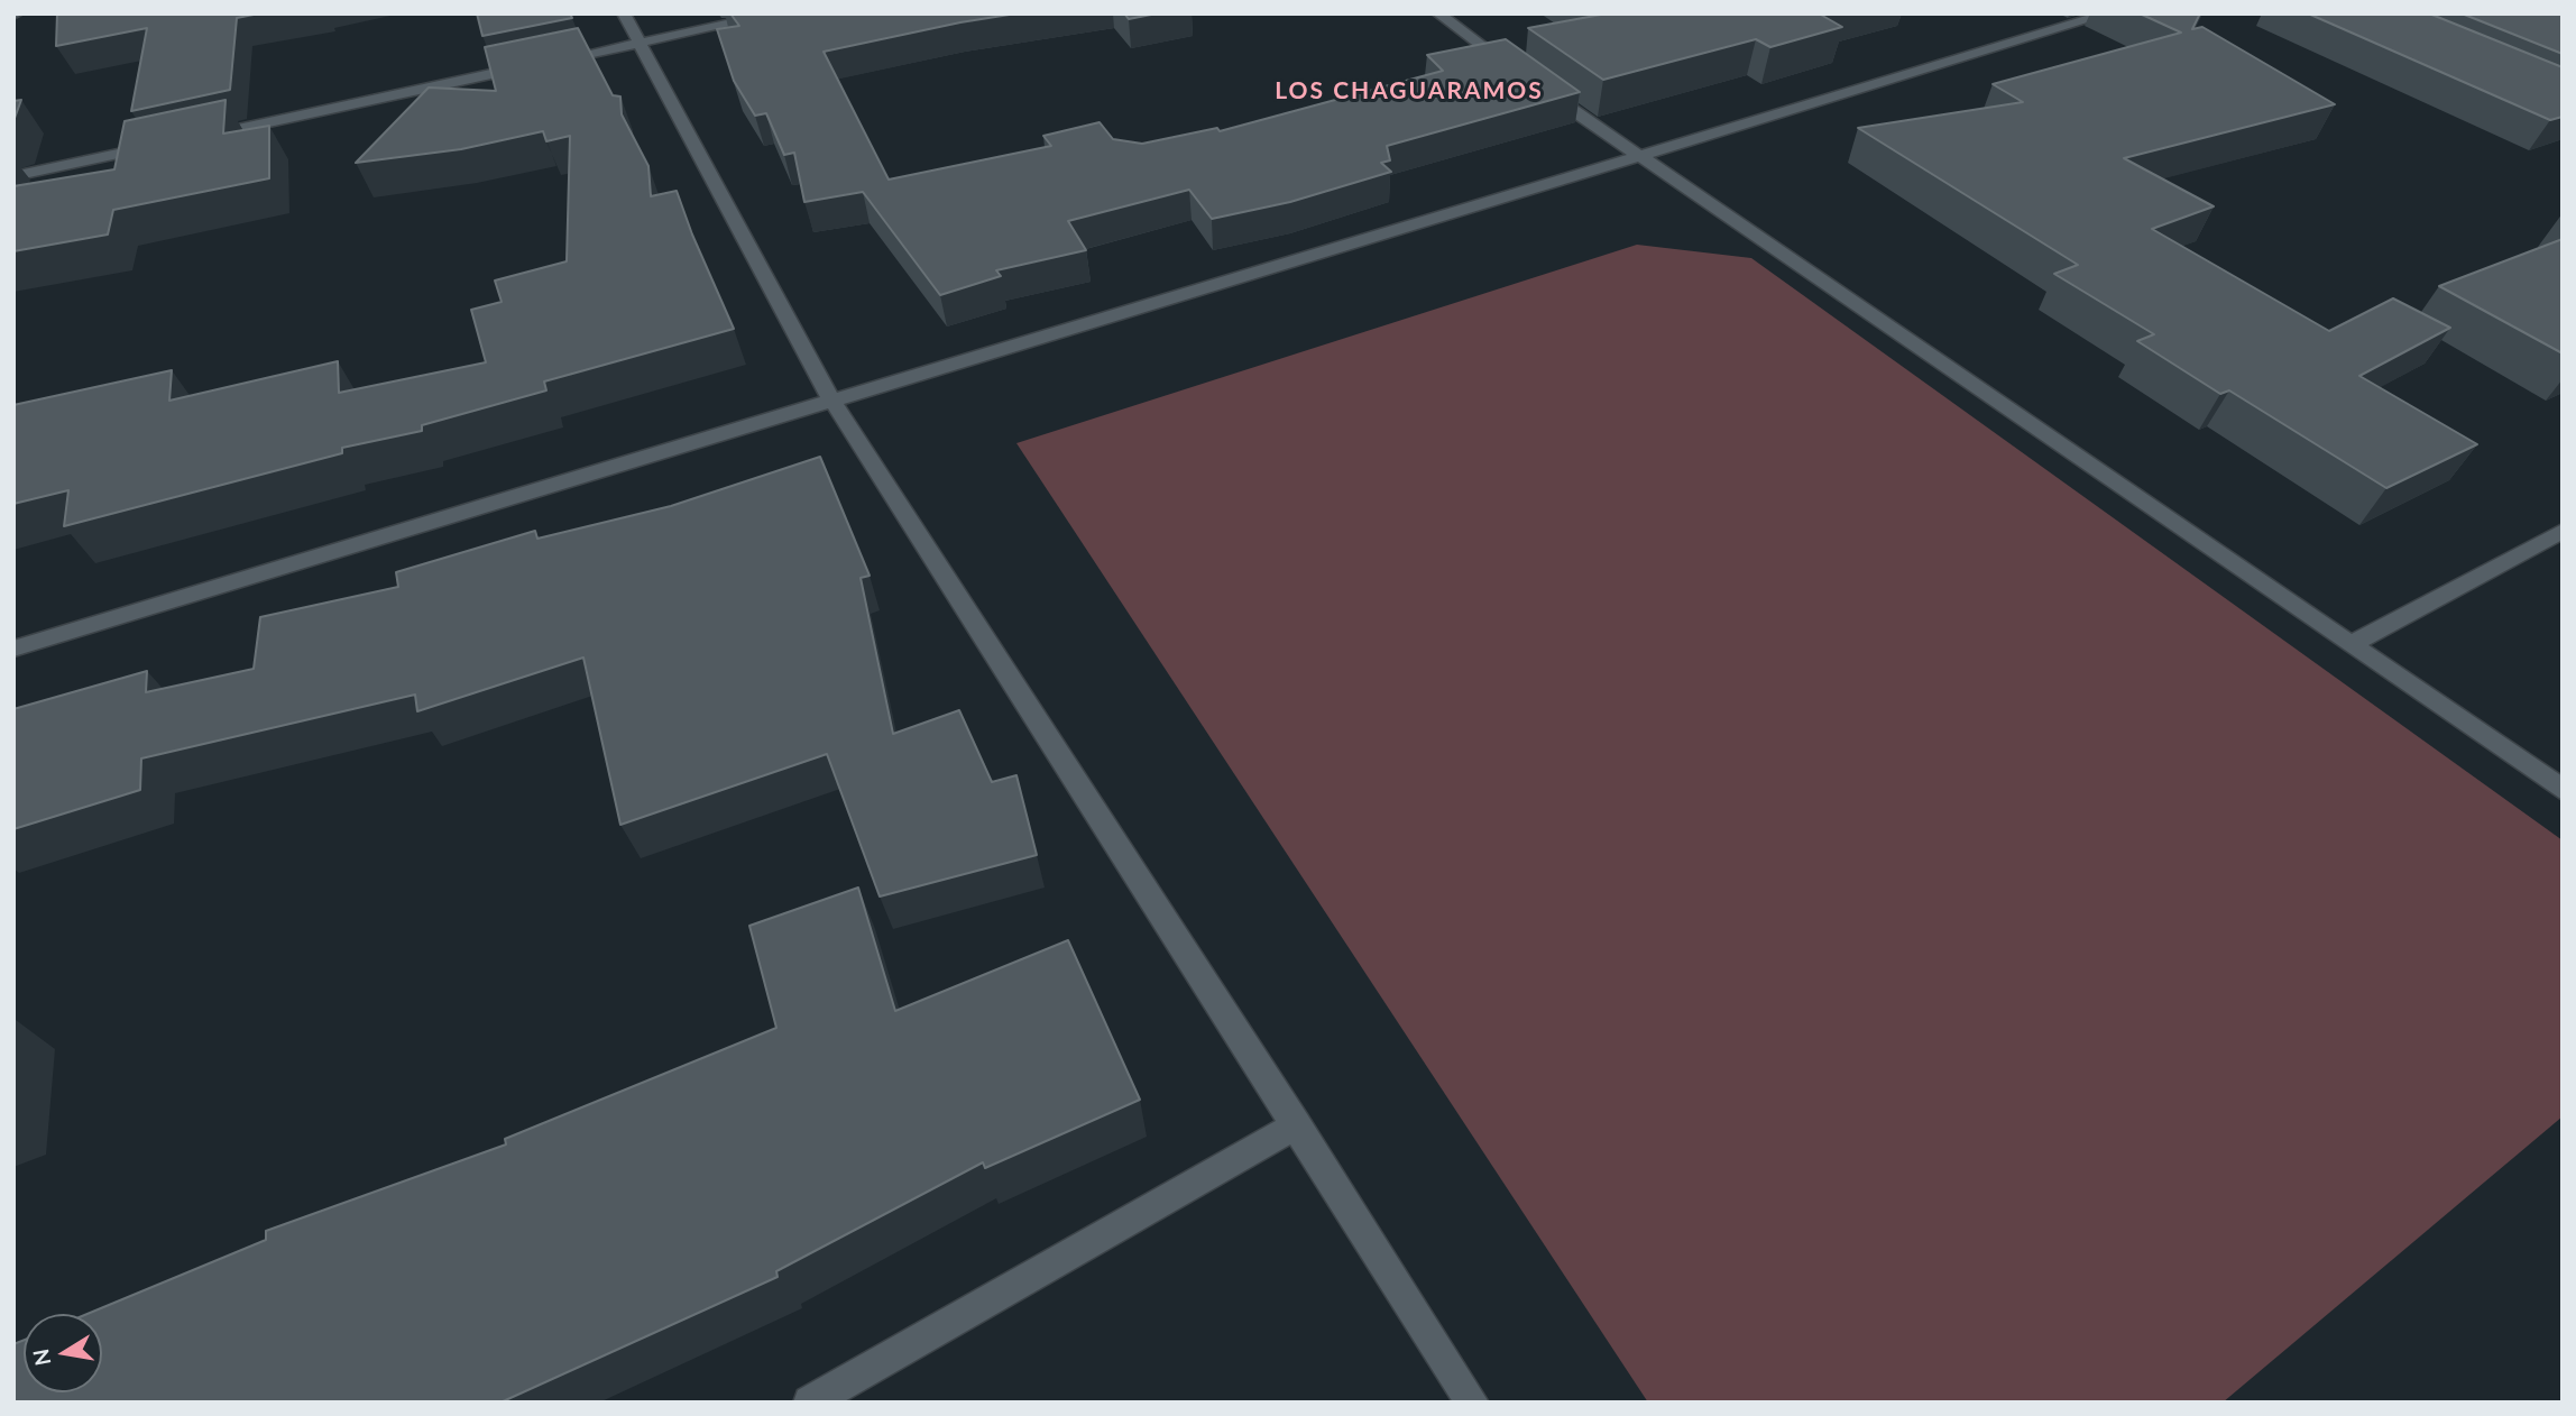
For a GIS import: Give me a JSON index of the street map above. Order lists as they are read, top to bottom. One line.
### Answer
{"districts":["LOS CHAGUARAMOS"],"north":"left"}
